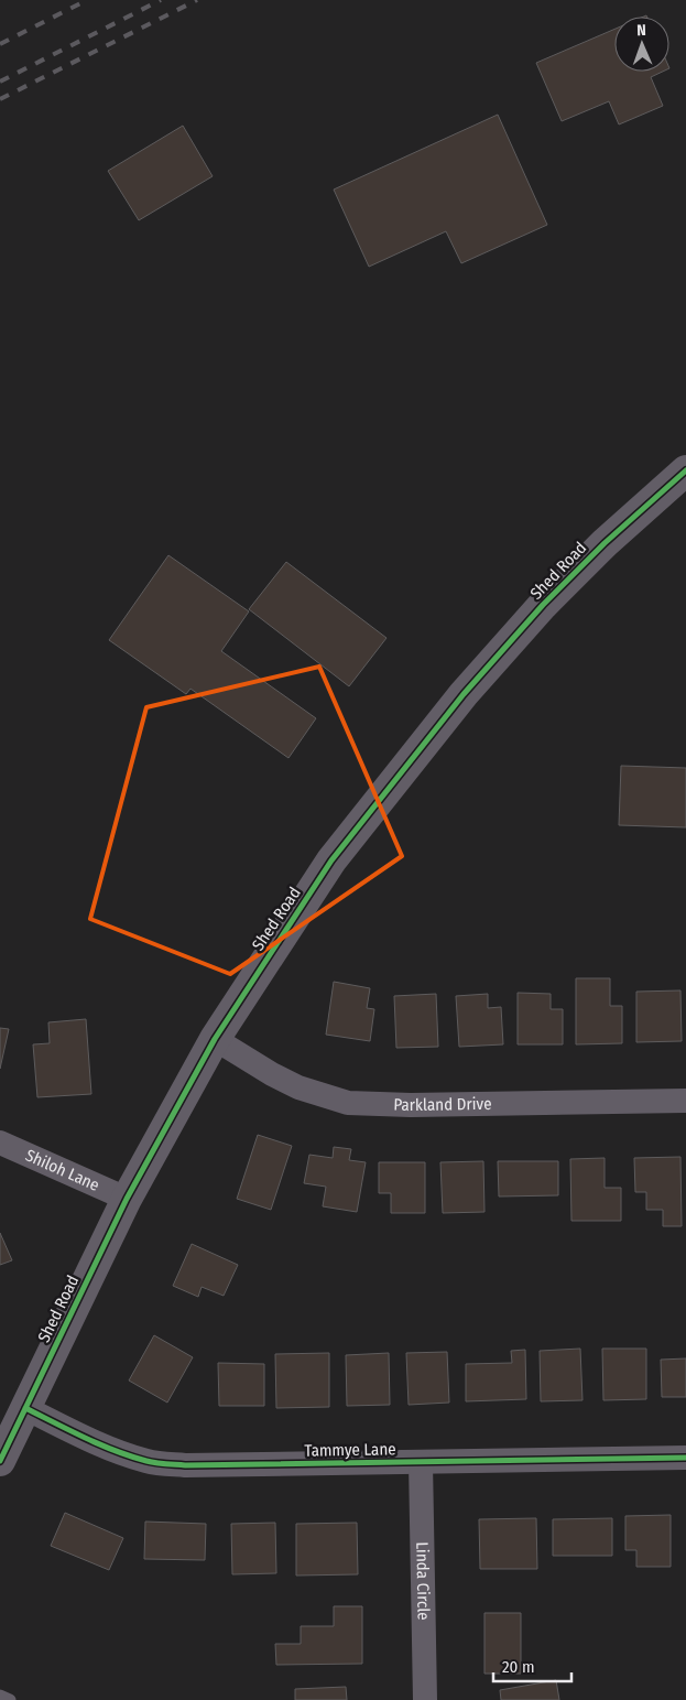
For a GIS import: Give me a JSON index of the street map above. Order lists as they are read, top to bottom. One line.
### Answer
{"streets":{"street":["Shed Road","Parkland Drive","Shiloh Lane","Tammye Lane","Linda Circle"]},"crossings":[["Shed Road","Parkland Drive"],["Shed Road","Shiloh Lane"],["Shed Road","Tammye Lane"],["Tammye Lane","Linda Circle"]],"scale_bar":"20 m","north":"top"}
